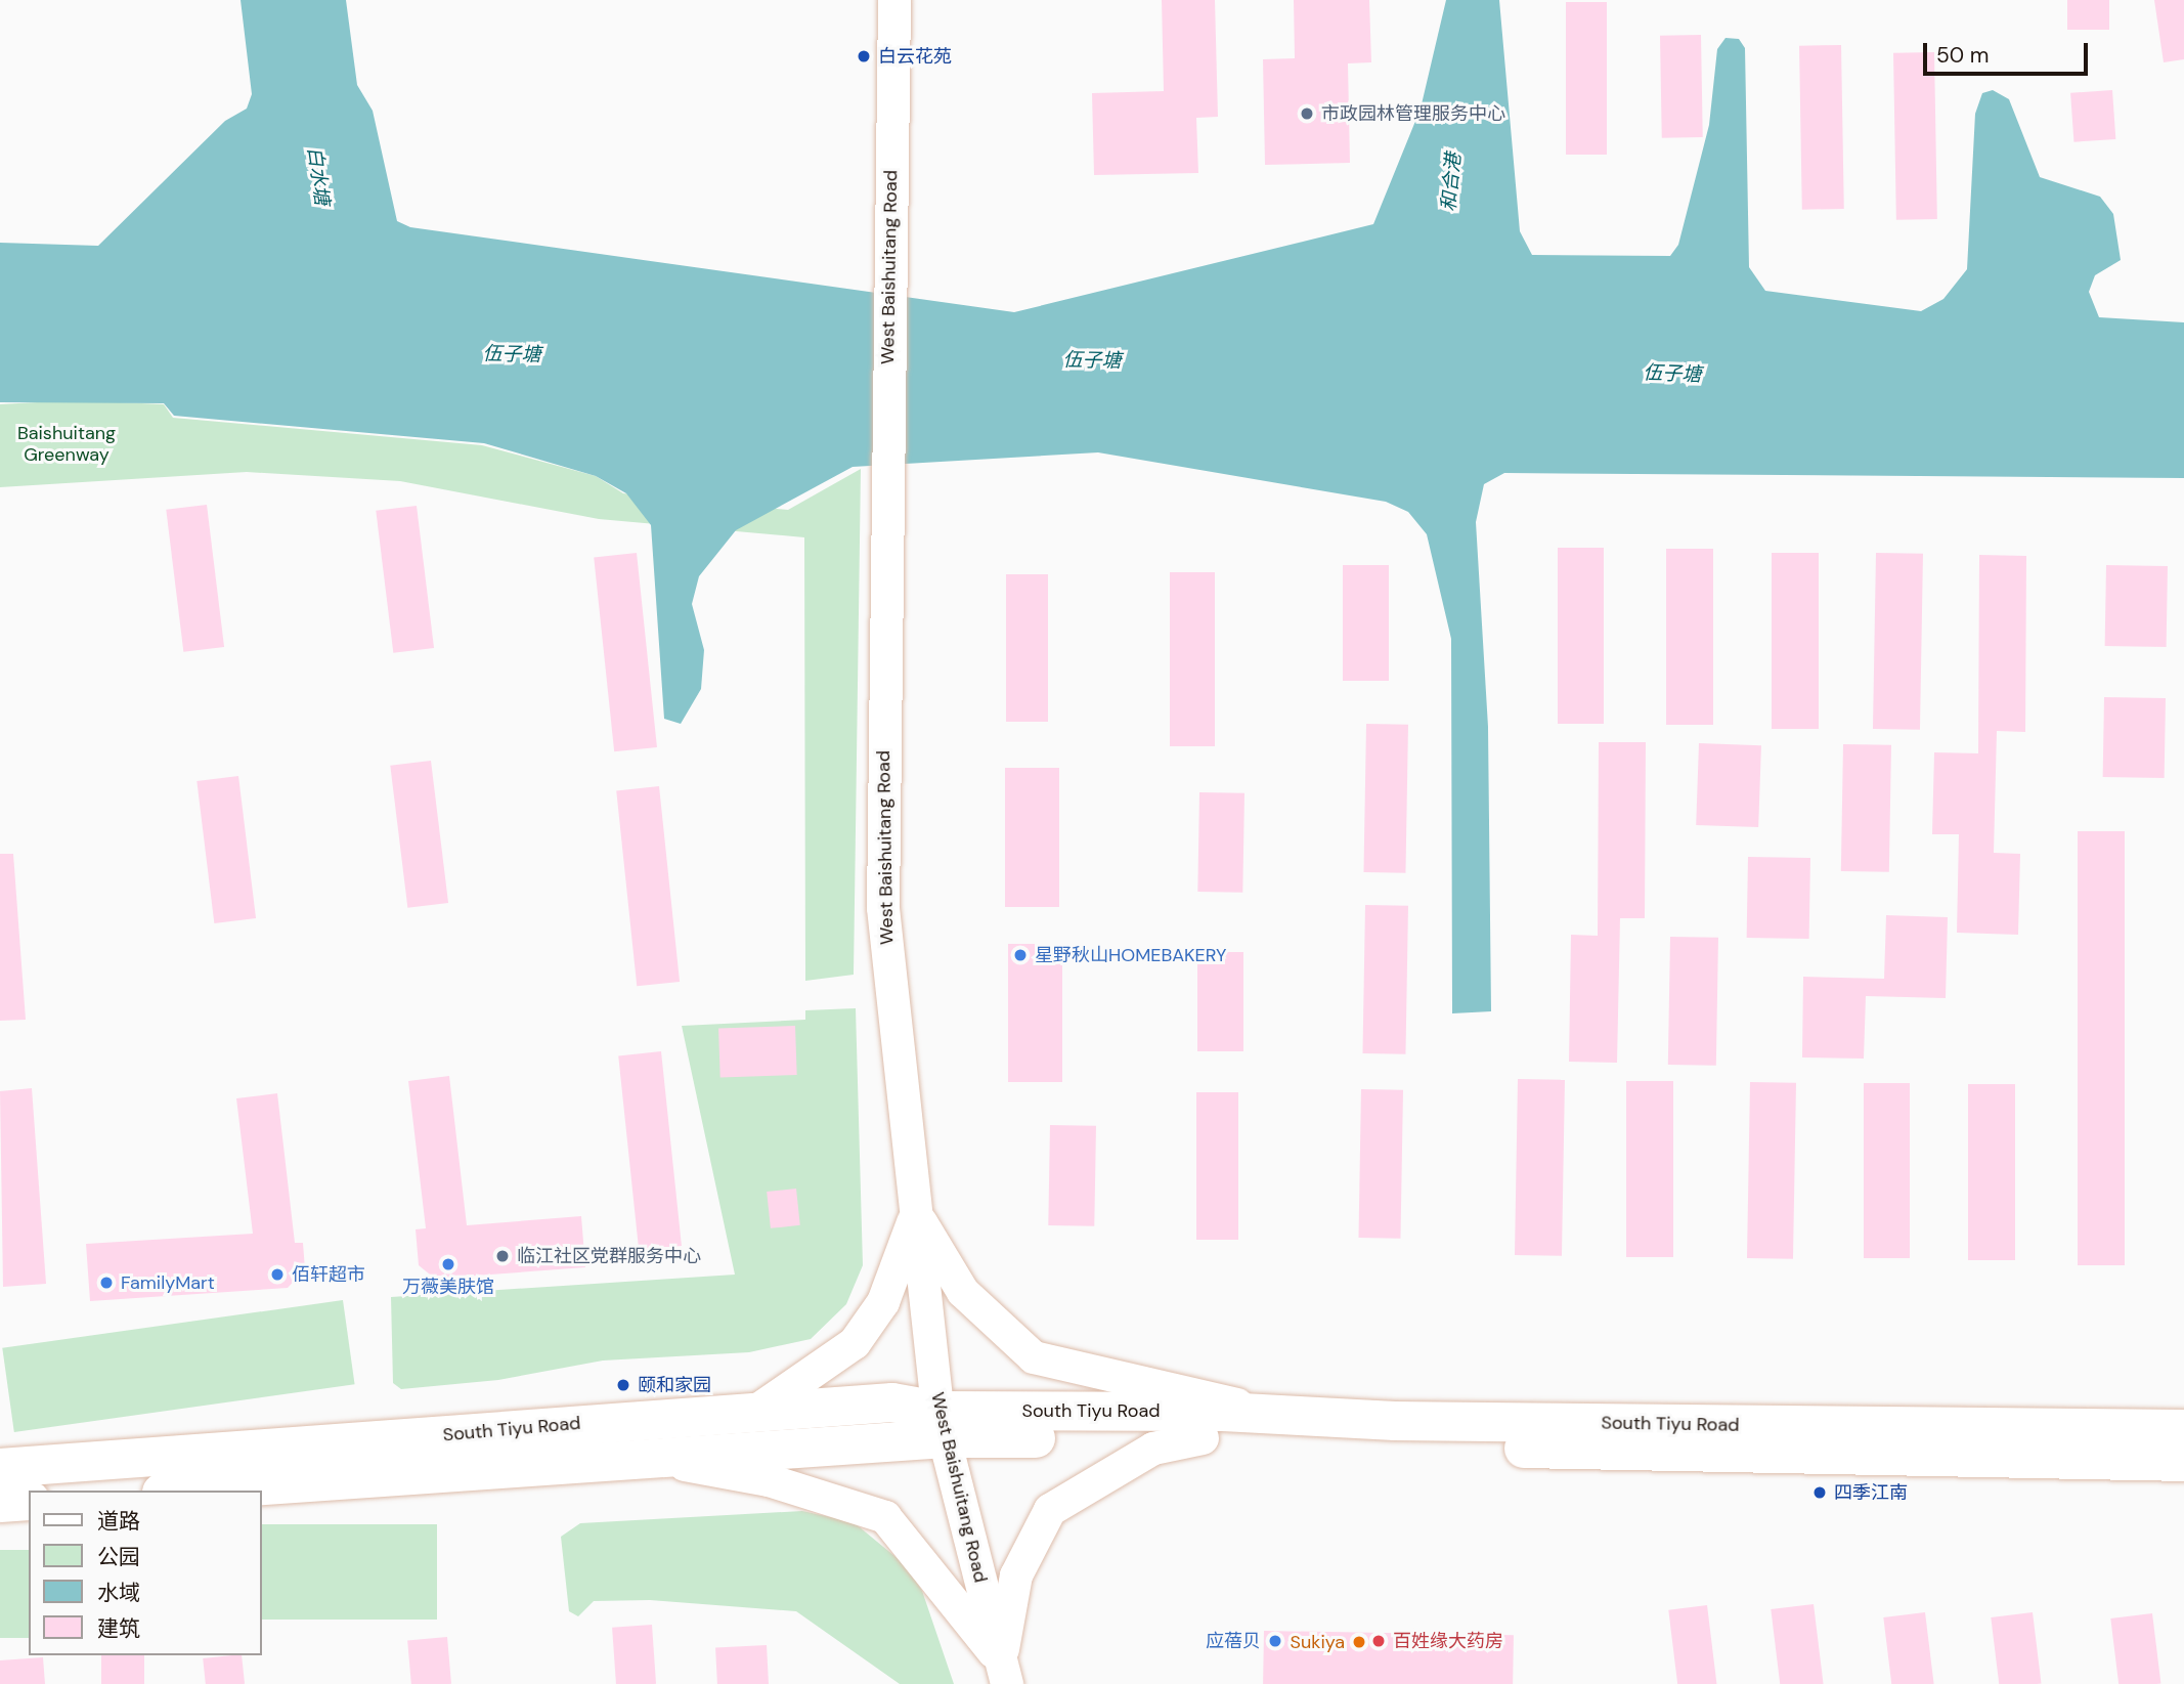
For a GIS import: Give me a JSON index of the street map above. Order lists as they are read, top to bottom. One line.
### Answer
{"streets":{"main road":["South Tiyu Road"],"street":["West Baishuitang Road"]},"crossings":[["West Baishuitang Road","South Tiyu Road"]],"water":["白水塘","和合港","伍子塘"],"parks":["Baishuitang Greenway"],"places":["白云花苑","市政园林管理服务中心","星野秋山HOMEBAKERY","临江社区党群服务中心","万薇美肤馆","佰轩超市","FamilyMart","颐和家园","四季江南","应蓓贝","百姓缘大药房","Sukiya"],"legend":["道路","公园","水域","建筑"],"scale_bar":"50 m"}
